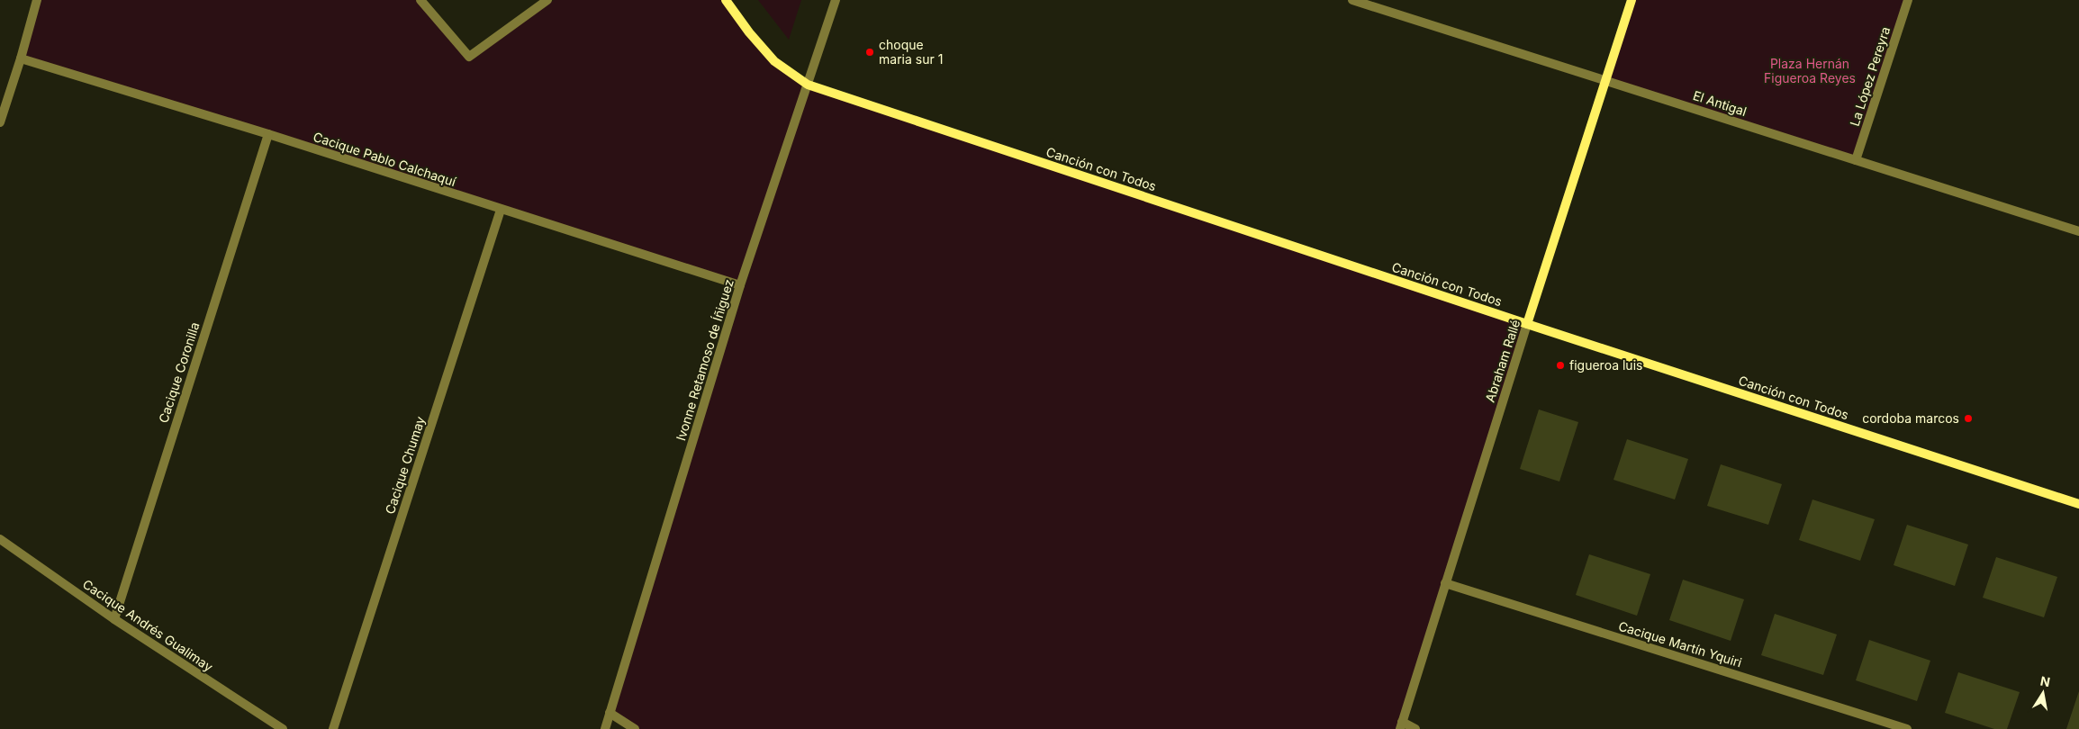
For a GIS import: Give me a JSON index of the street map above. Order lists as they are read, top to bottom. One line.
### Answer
{"streets":{"street":["La López Pereyra","El Antigal","Cacique Pablo Calchaquí","Canción con Todos","Ivonne Retamoso de Íñiguez","Abraham Rallé","Cacique Coronilla","Cacique Chumay","Cacique Andrés Gualimay","Cacique Martín Yquiri"]},"crossings":[["La López Pereyra","El Antigal"],["El Antigal","Abraham Rallé"],["Cacique Pablo Calchaquí","Ivonne Retamoso de Íñiguez"],["Cacique Pablo Calchaquí","Cacique Coronilla"],["Cacique Pablo Calchaquí","Cacique Chumay"],["Canción con Todos","Ivonne Retamoso de Íñiguez"],["Canción con Todos","Abraham Rallé"],["Abraham Rallé","Cacique Martín Yquiri"],["Cacique Coronilla","Cacique Andrés Gualimay"]],"parks":["Plaza Hernán Figueroa Reyes"],"places":["choque maria sur 1","figueroa luis","cordoba marcos"],"north":"top"}
